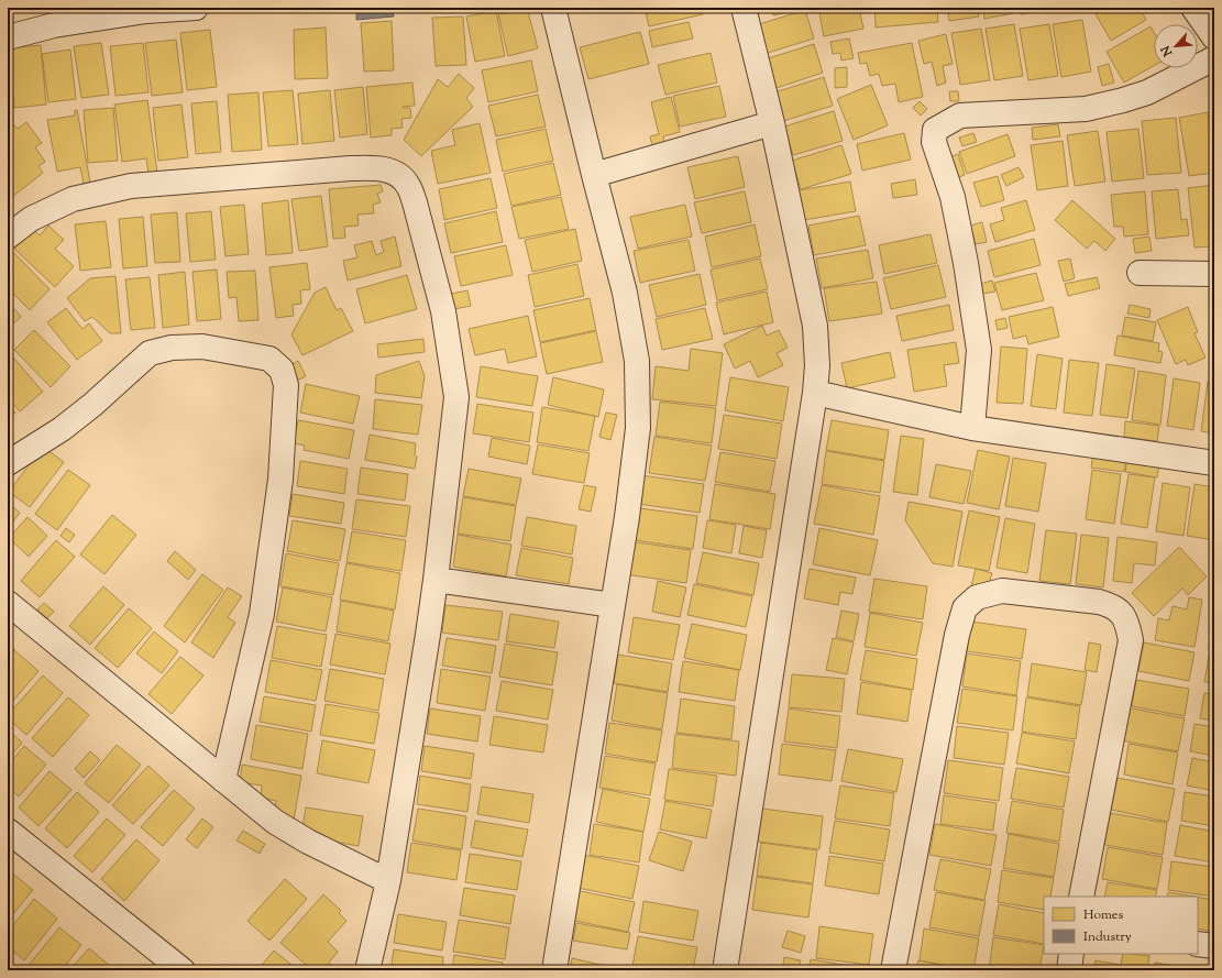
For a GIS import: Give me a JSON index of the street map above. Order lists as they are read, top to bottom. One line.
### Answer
{"legend":["Homes","Industry"],"north":"bottom left"}
